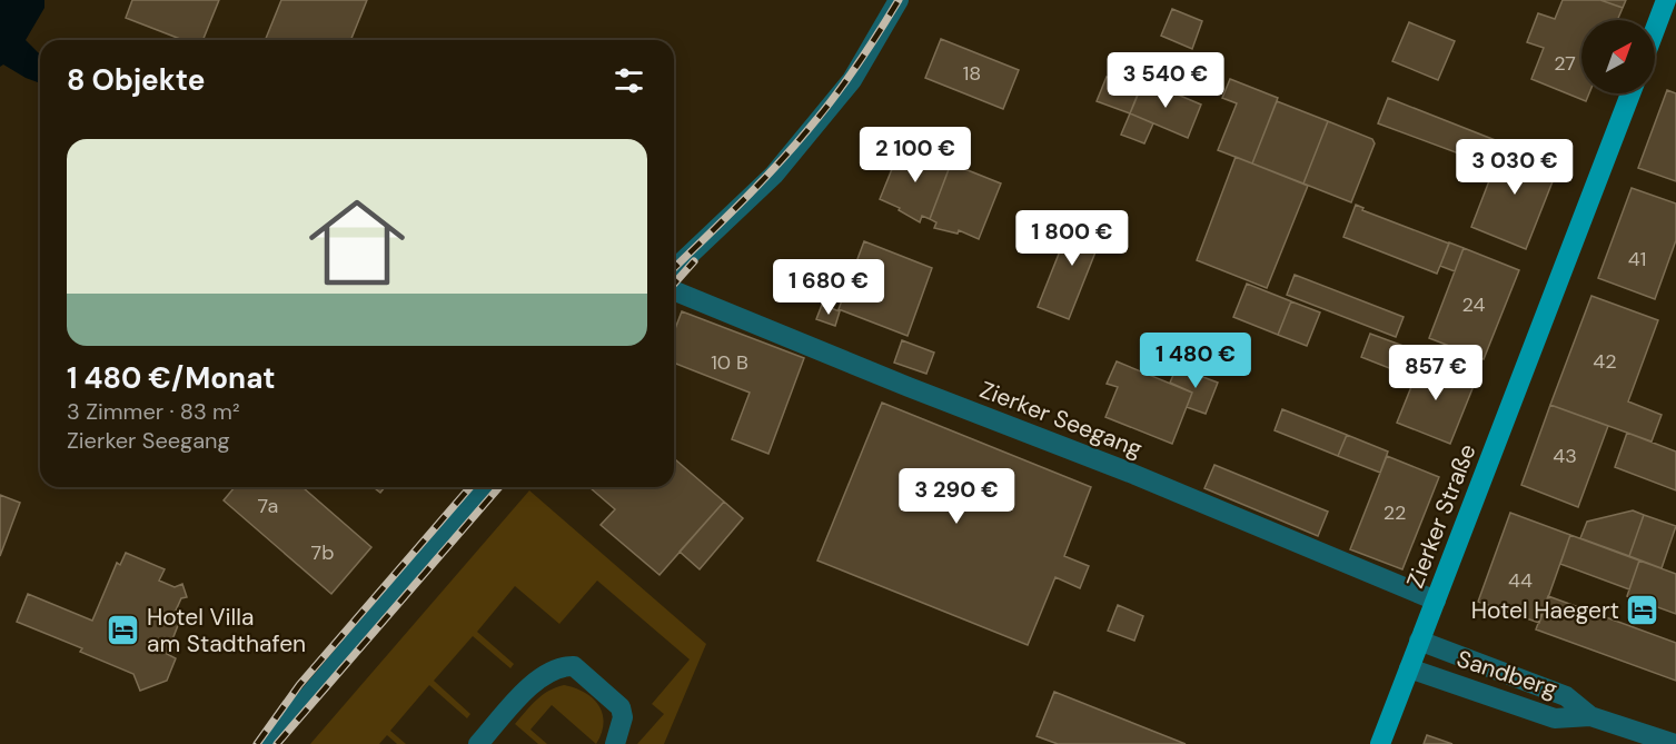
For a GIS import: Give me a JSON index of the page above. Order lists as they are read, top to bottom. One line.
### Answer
{"streets":{"main road":["Zierker Straße"],"street":["Zierker Seegang","Sandberg"]},"crossings":[["Zierker Seegang","Zierker Straße"],["Zierker Straße","Sandberg"]],"places":{"hotel":["Hotel Haegert","Hotel Villa am Stadthafen"]},"house_numbers":["27","18","41","24","42","10 B","43","7a","22","7b","44"],"north":"top right","page":{"heading":"8 Objekte","price":["3 540 €","2 100 €","3 030 €","1 800 €","1 680 €","1 480 €","857 €","3 290 €"],"list":[{"name":"1 480 €/Monat","note":"3 Zimmer · 83 m² · Zierker Seegang"}]}}
